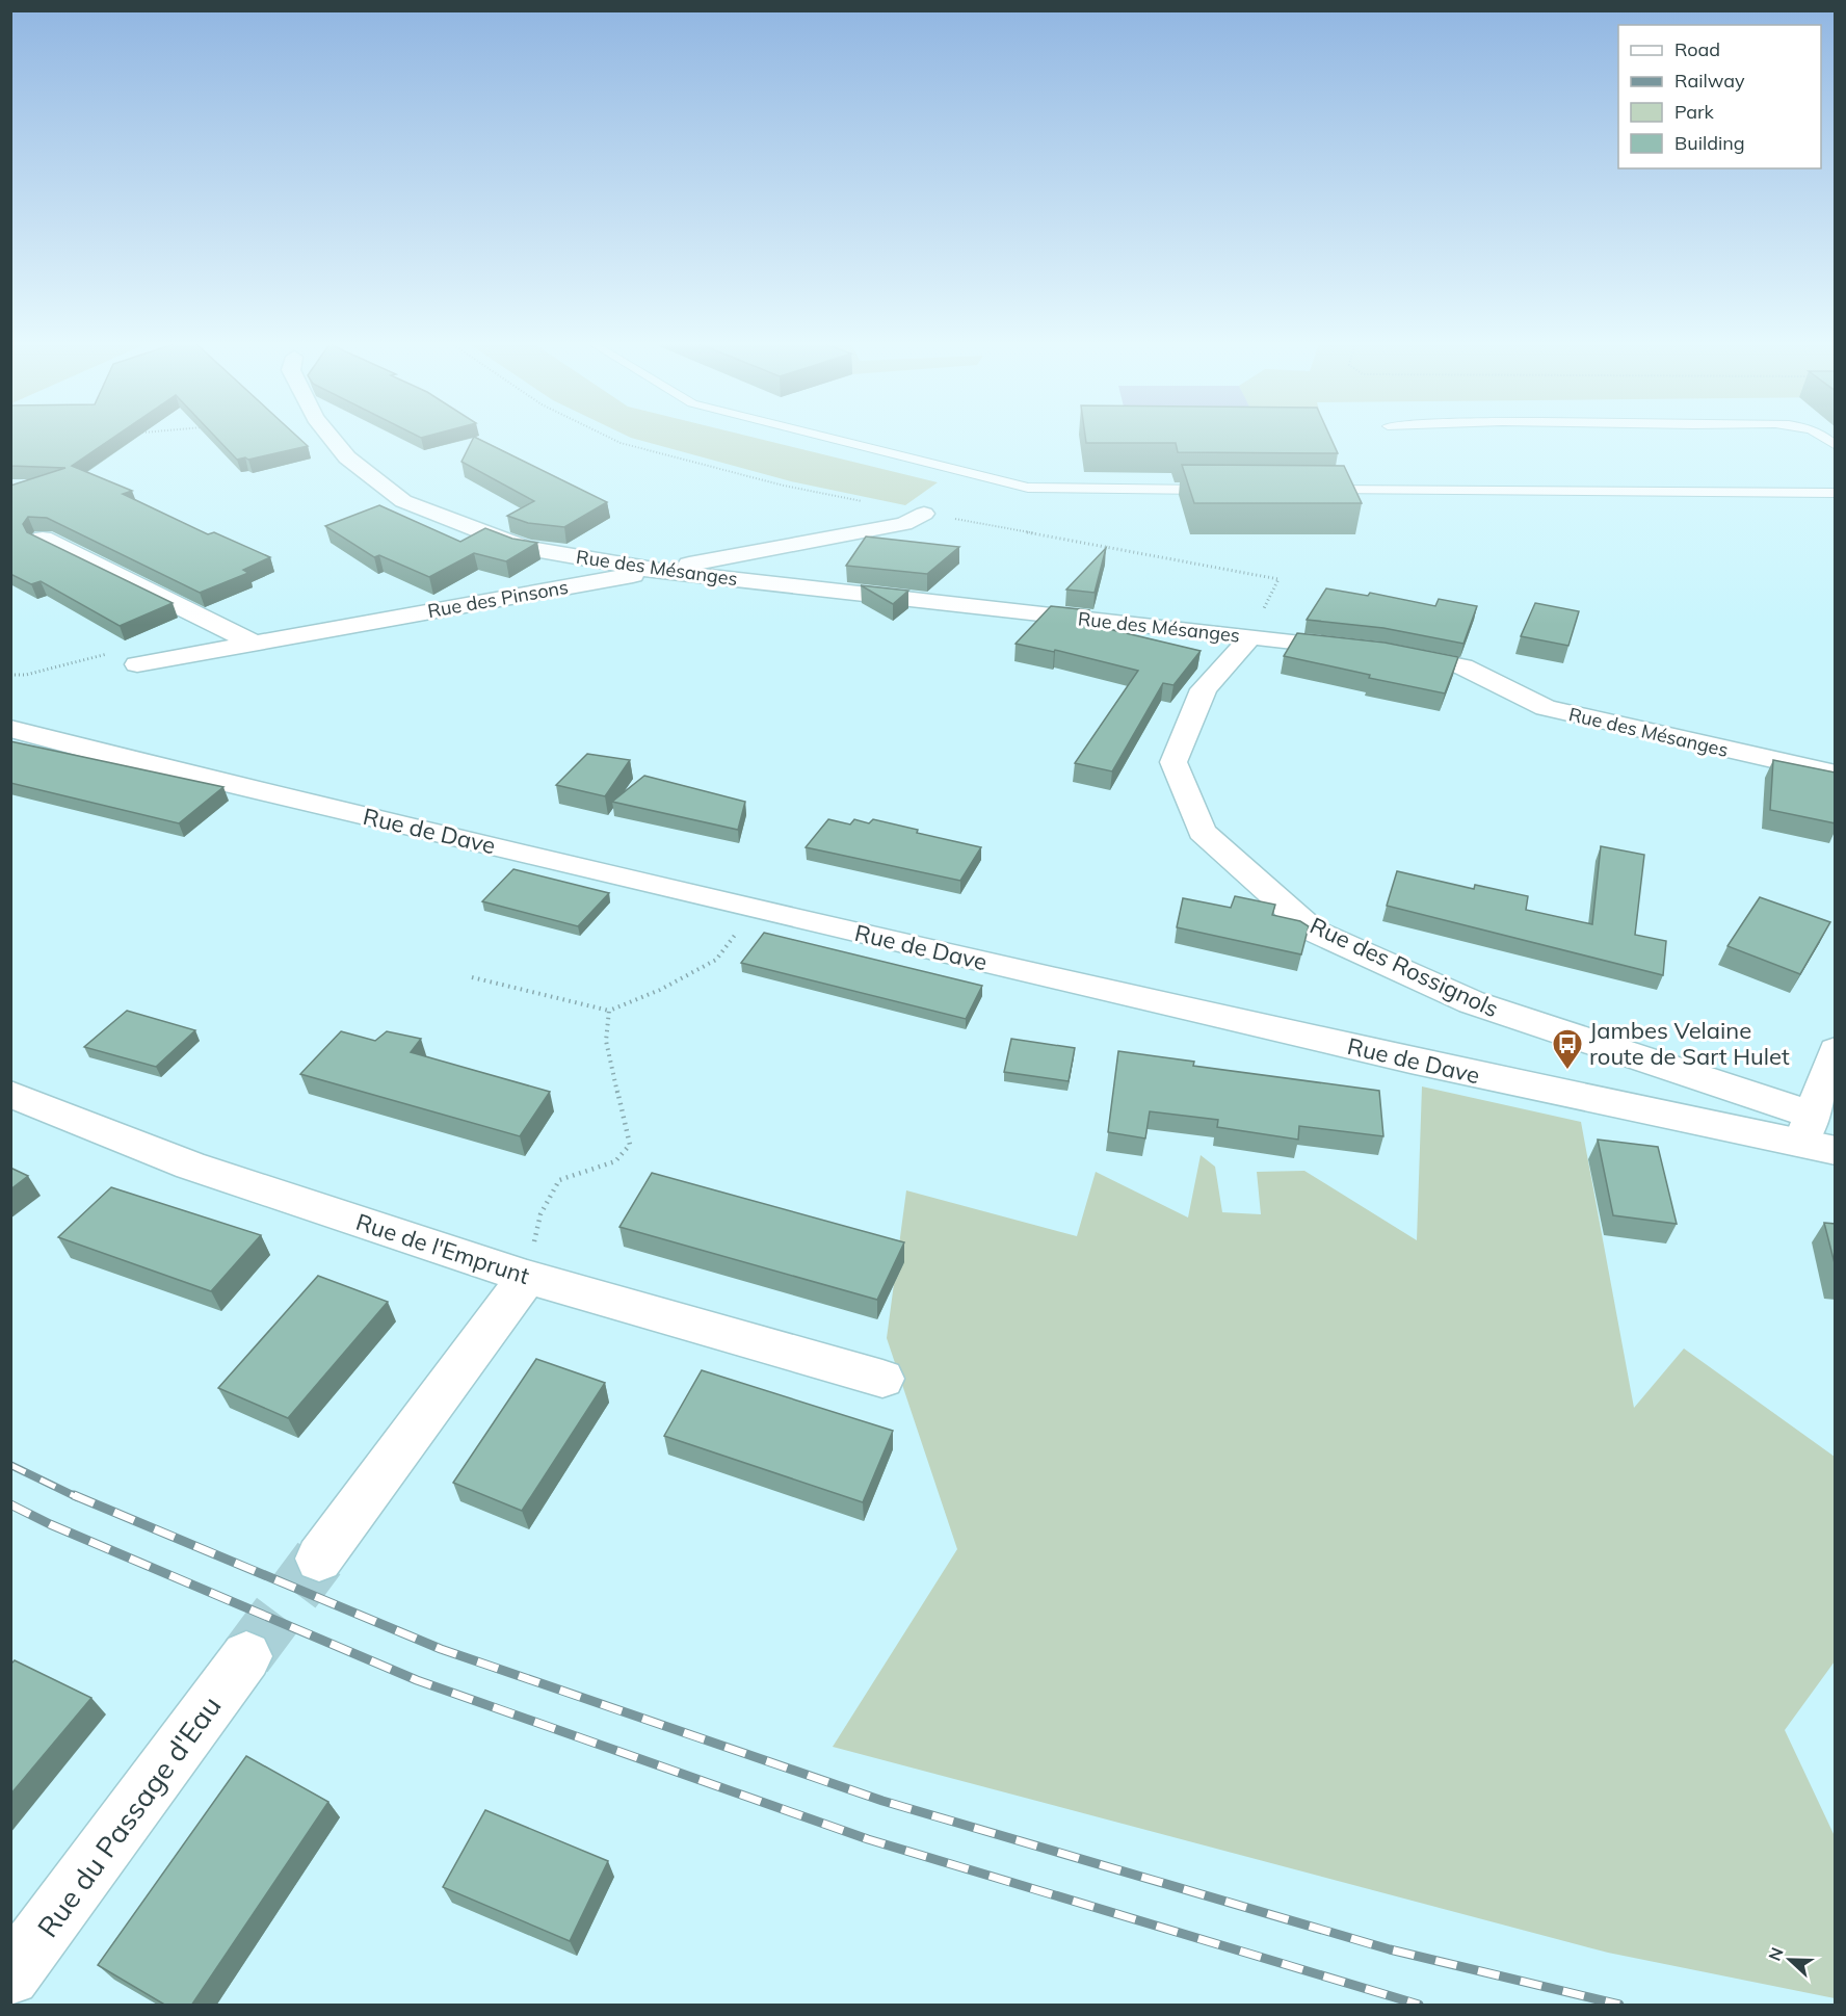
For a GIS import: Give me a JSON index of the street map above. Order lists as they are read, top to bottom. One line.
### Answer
{"streets":{"street":["Rue des Mésanges","Rue des Pinsons","Rue de Dave","Rue des Rossignols","Rue de l'Emprunt","Rue du Passage d'Eau"]},"crossings":[["Rue des Mésanges","Rue des Pinsons"],["Rue des Mésanges","Rue des Rossignols"],["Rue de Dave","Rue des Rossignols"]],"places":{"bus stop":["Jambes Velaine route de Sart Hulet"]},"legend":["Road","Railway","Park","Building"],"north":"left"}
